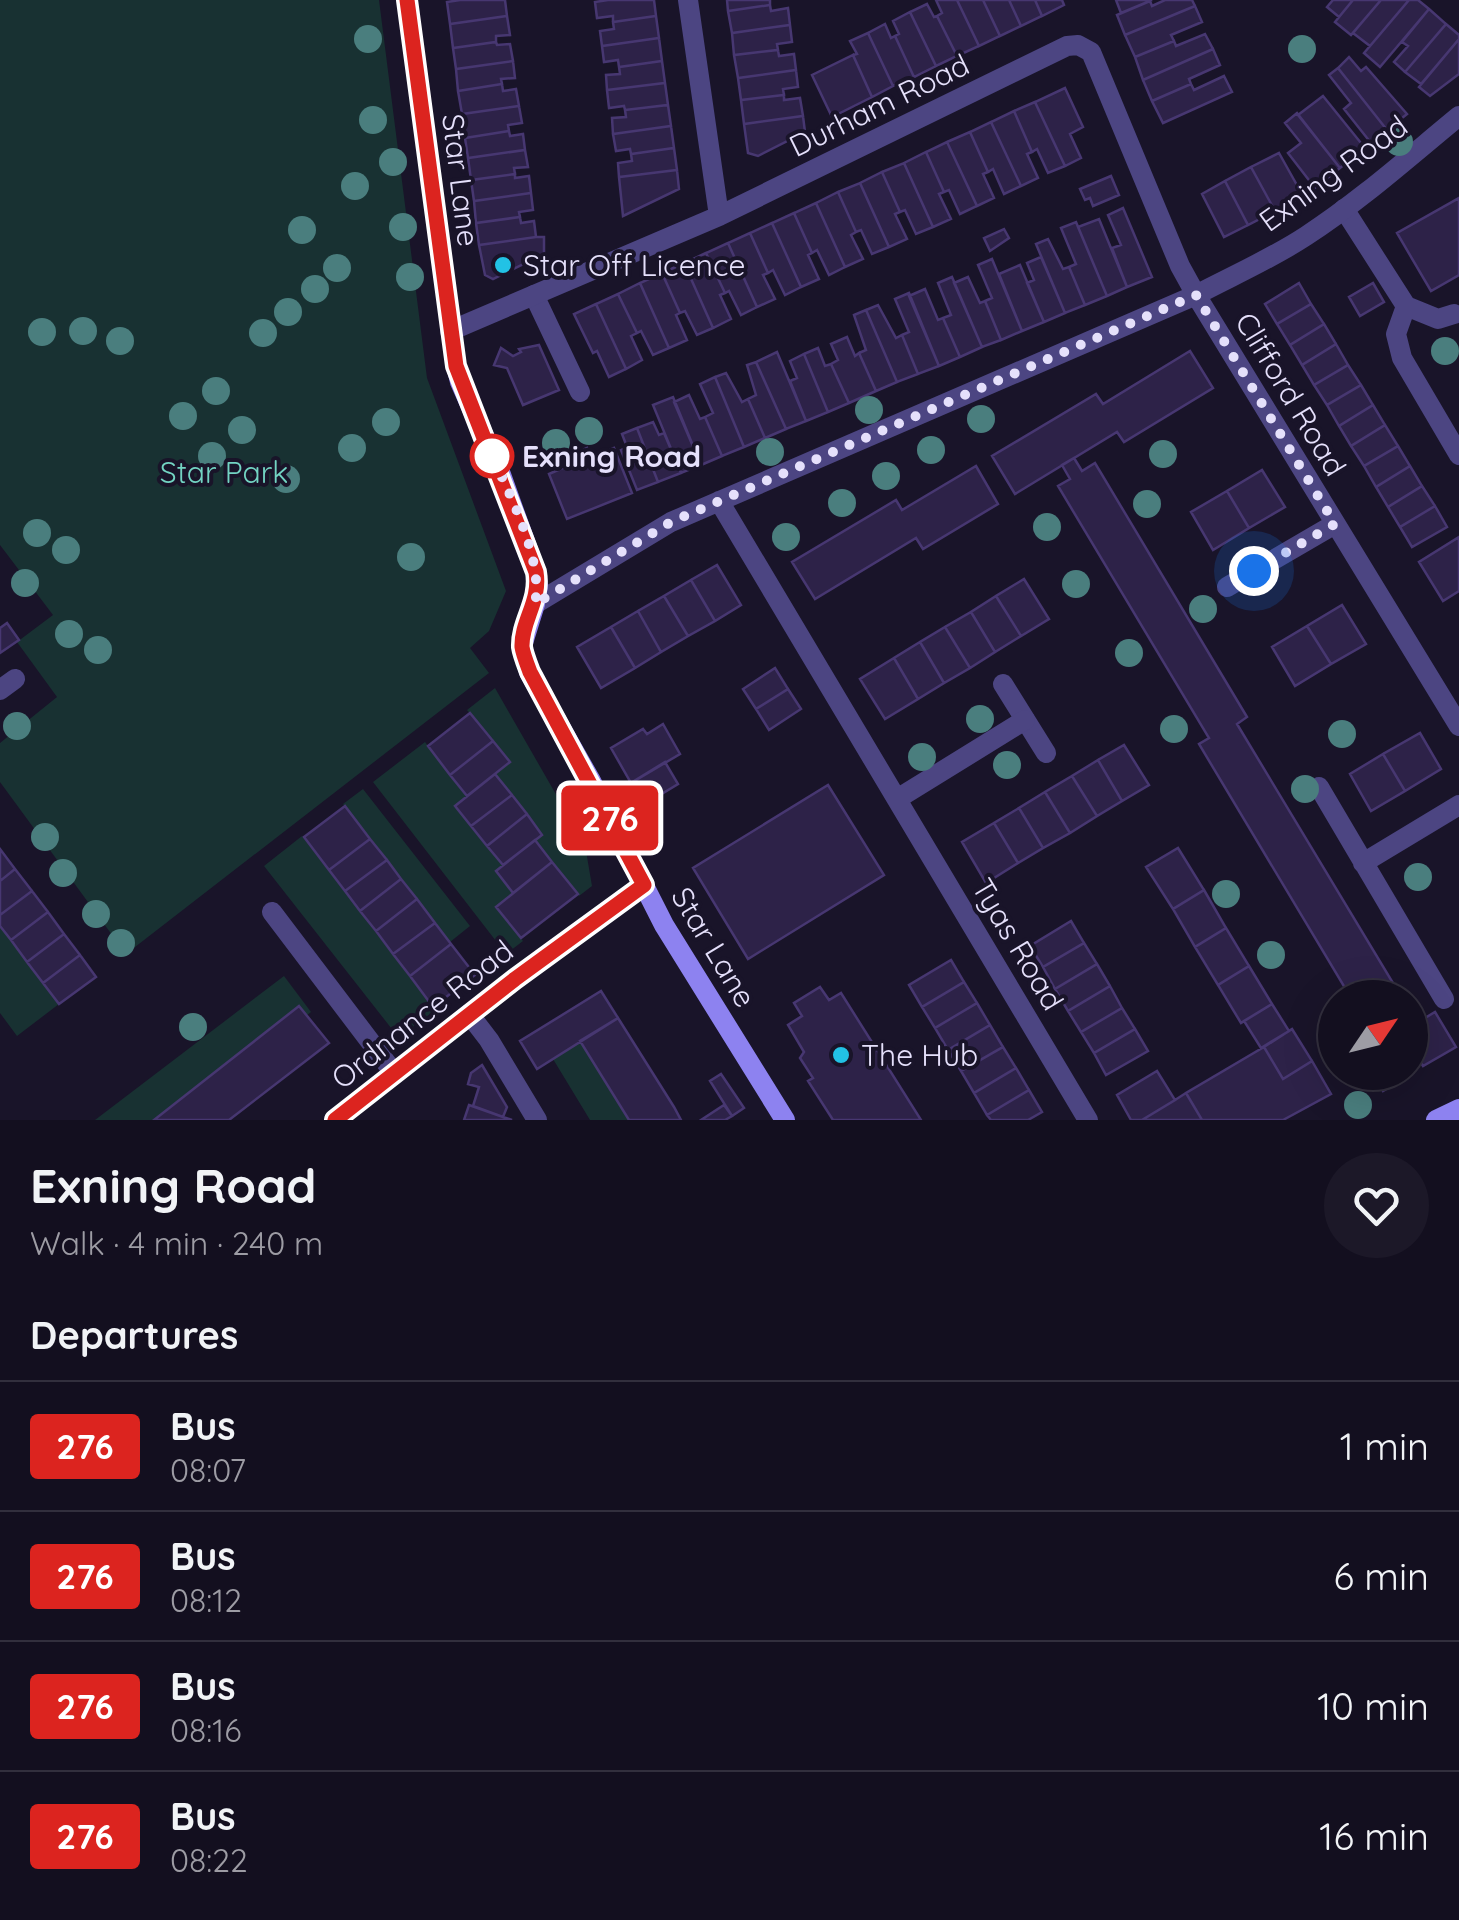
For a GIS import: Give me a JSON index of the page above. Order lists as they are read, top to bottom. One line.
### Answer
{"streets":{"street":["Durham Road","Exning Road","Star Lane","Clifford Road","Tyas Road","Ordnance Road"]},"crossings":[["Durham Road","Exning Road"],["Durham Road","Star Lane"],["Durham Road","Clifford Road"],["Exning Road","Star Lane"],["Exning Road","Clifford Road"],["Exning Road","Tyas Road"],["Star Lane","Ordnance Road"]],"parks":["Star Park"],"places":["Star Off Licence","Exning Road","The Hub"],"lines":["bus line 276"],"north":"top right","page":{"on_map":"276","heading":[["Exning Road","Walk · 4 min · 240 m"],"Departures"],"list":[{"mark":"276","name":"Bus","note":"08:07","value":"1 min"},{"mark":"276","name":"Bus","note":"08:12","value":"6 min"},{"mark":"276","name":"Bus","note":"08:16","value":"10 min"},{"mark":"276","name":"Bus","note":"08:22","value":"16 min"}]}}
